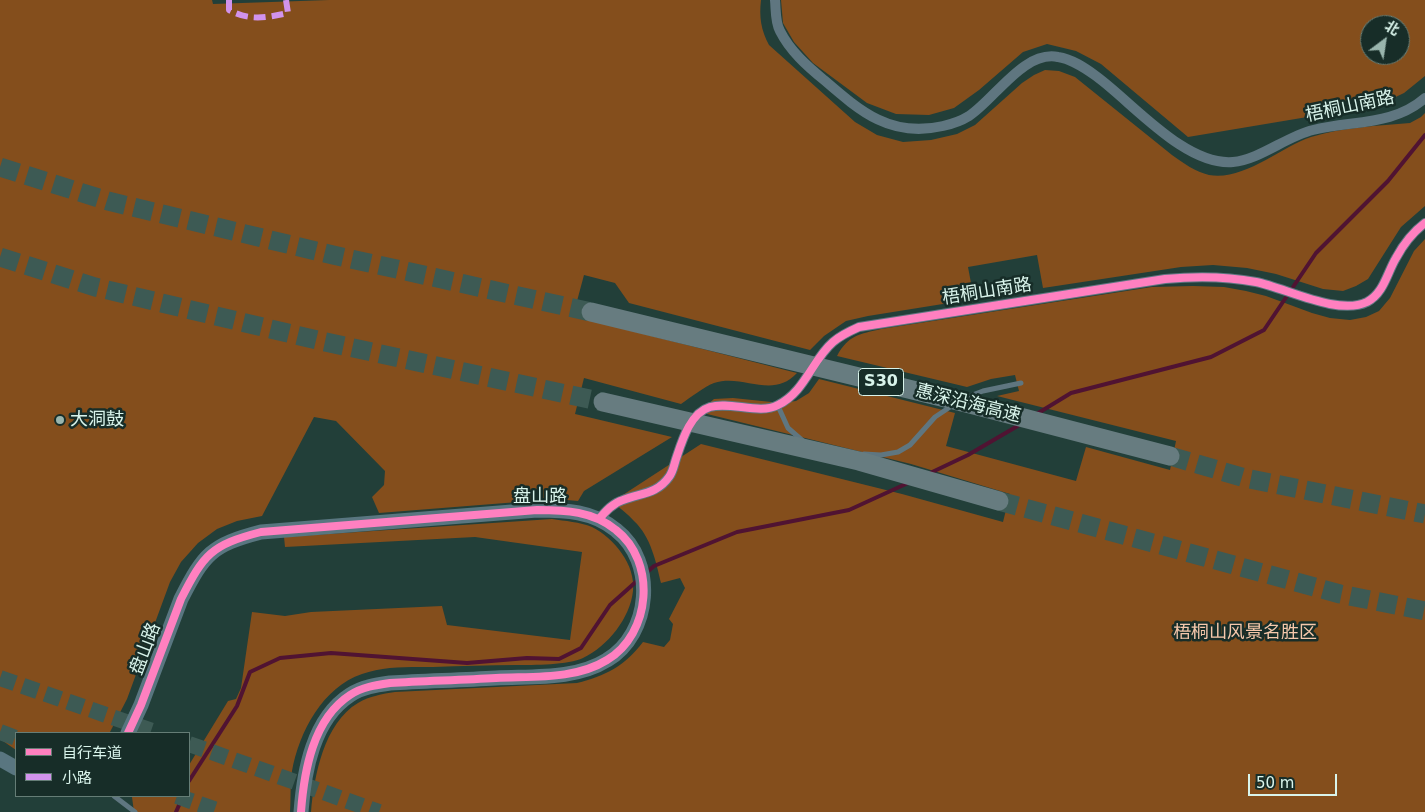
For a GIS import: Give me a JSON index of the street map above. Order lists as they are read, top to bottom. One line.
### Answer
{"streets":{"highway":["S30","惠深沿海高速"],"main road":["盘山路"],"street":["梧桐山南路"]},"parks":["梧桐山风景名胜区"],"places":["大洞鼓"],"legend":["自行车道","小路"],"scale_bar":"50 m","north":"top right"}
